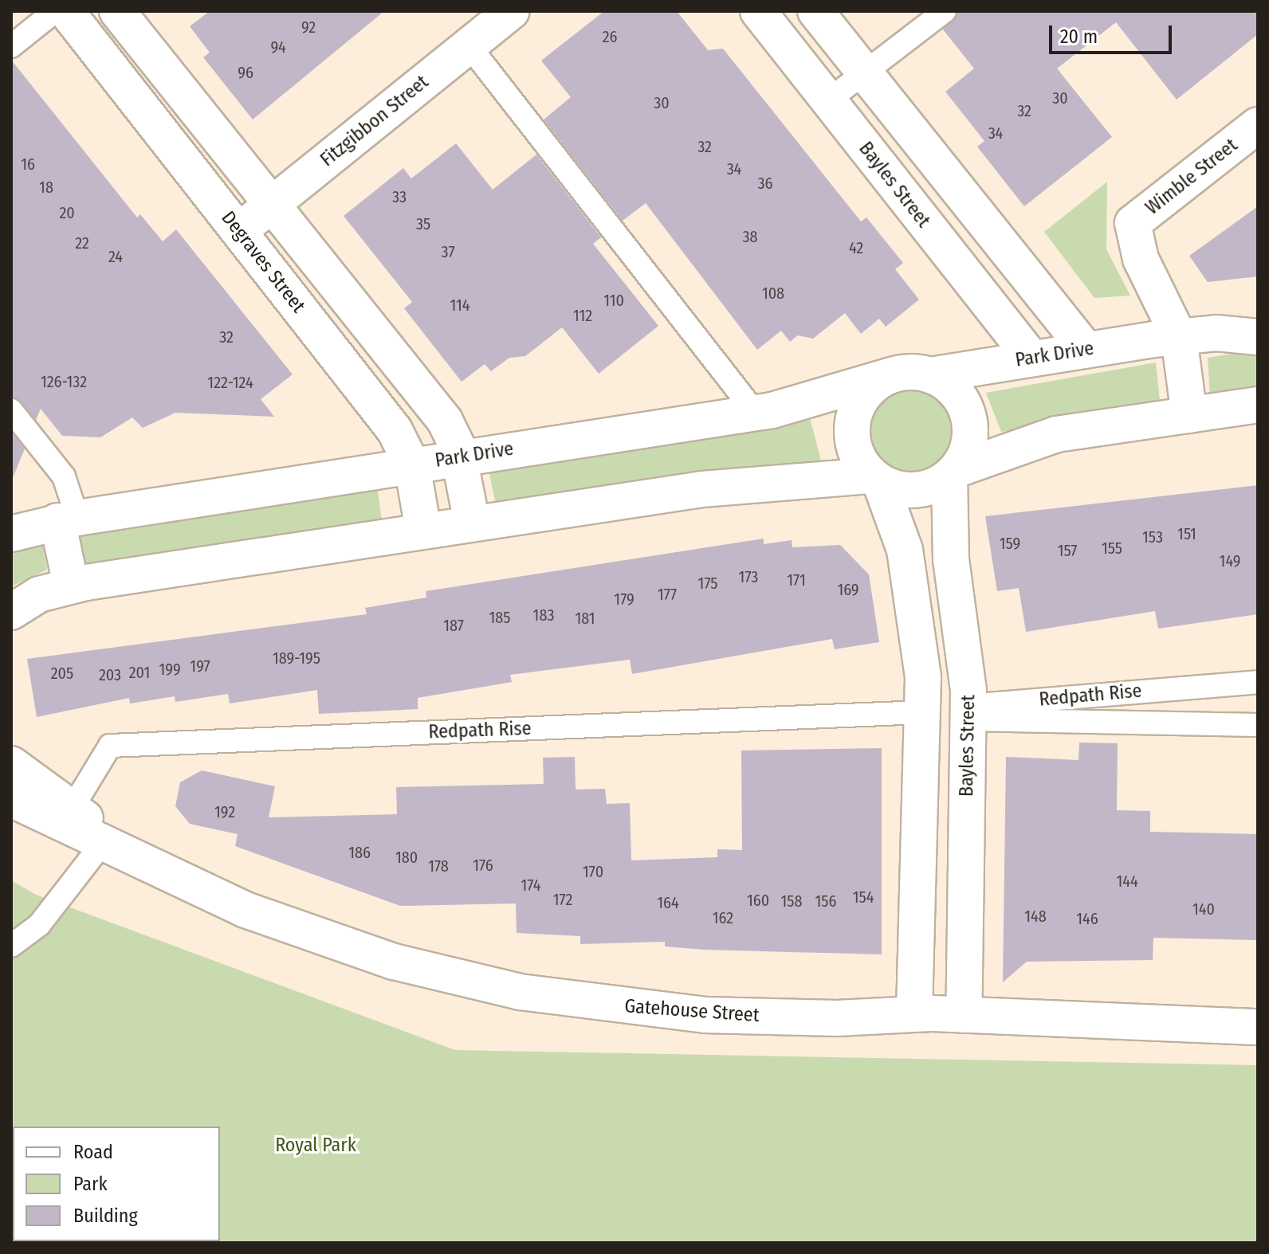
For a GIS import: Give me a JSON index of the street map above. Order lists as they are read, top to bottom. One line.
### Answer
{"streets":{"street":["Fitzgibbon Street","Wimble Street","Bayles Street","Degraves Street","Park Drive","Redpath Rise","Gatehouse Street"]},"crossings":[["Fitzgibbon Street","Degraves Street"],["Wimble Street","Park Drive"],["Bayles Street","Park Drive"],["Bayles Street","Redpath Rise"],["Bayles Street","Gatehouse Street"],["Degraves Street","Park Drive"],["Redpath Rise","Gatehouse Street"]],"parks":["Royal Park"],"house_numbers":["92","26","94","96","30","30","32","34","32","16","34","36","18","33","20","35","38","22","42","37","24","108","110","114","112","32","126-132","122-124","151","153","159","155","157","149","173","171","175","169","177","179","183","185","181","187","189-195","197","199","201","205","203","192","186","180","176","178","170","144","174","154","172","160","158","156","164","140","148","162","146"],"legend":["Road","Park","Building"],"scale_bar":"20 m"}
